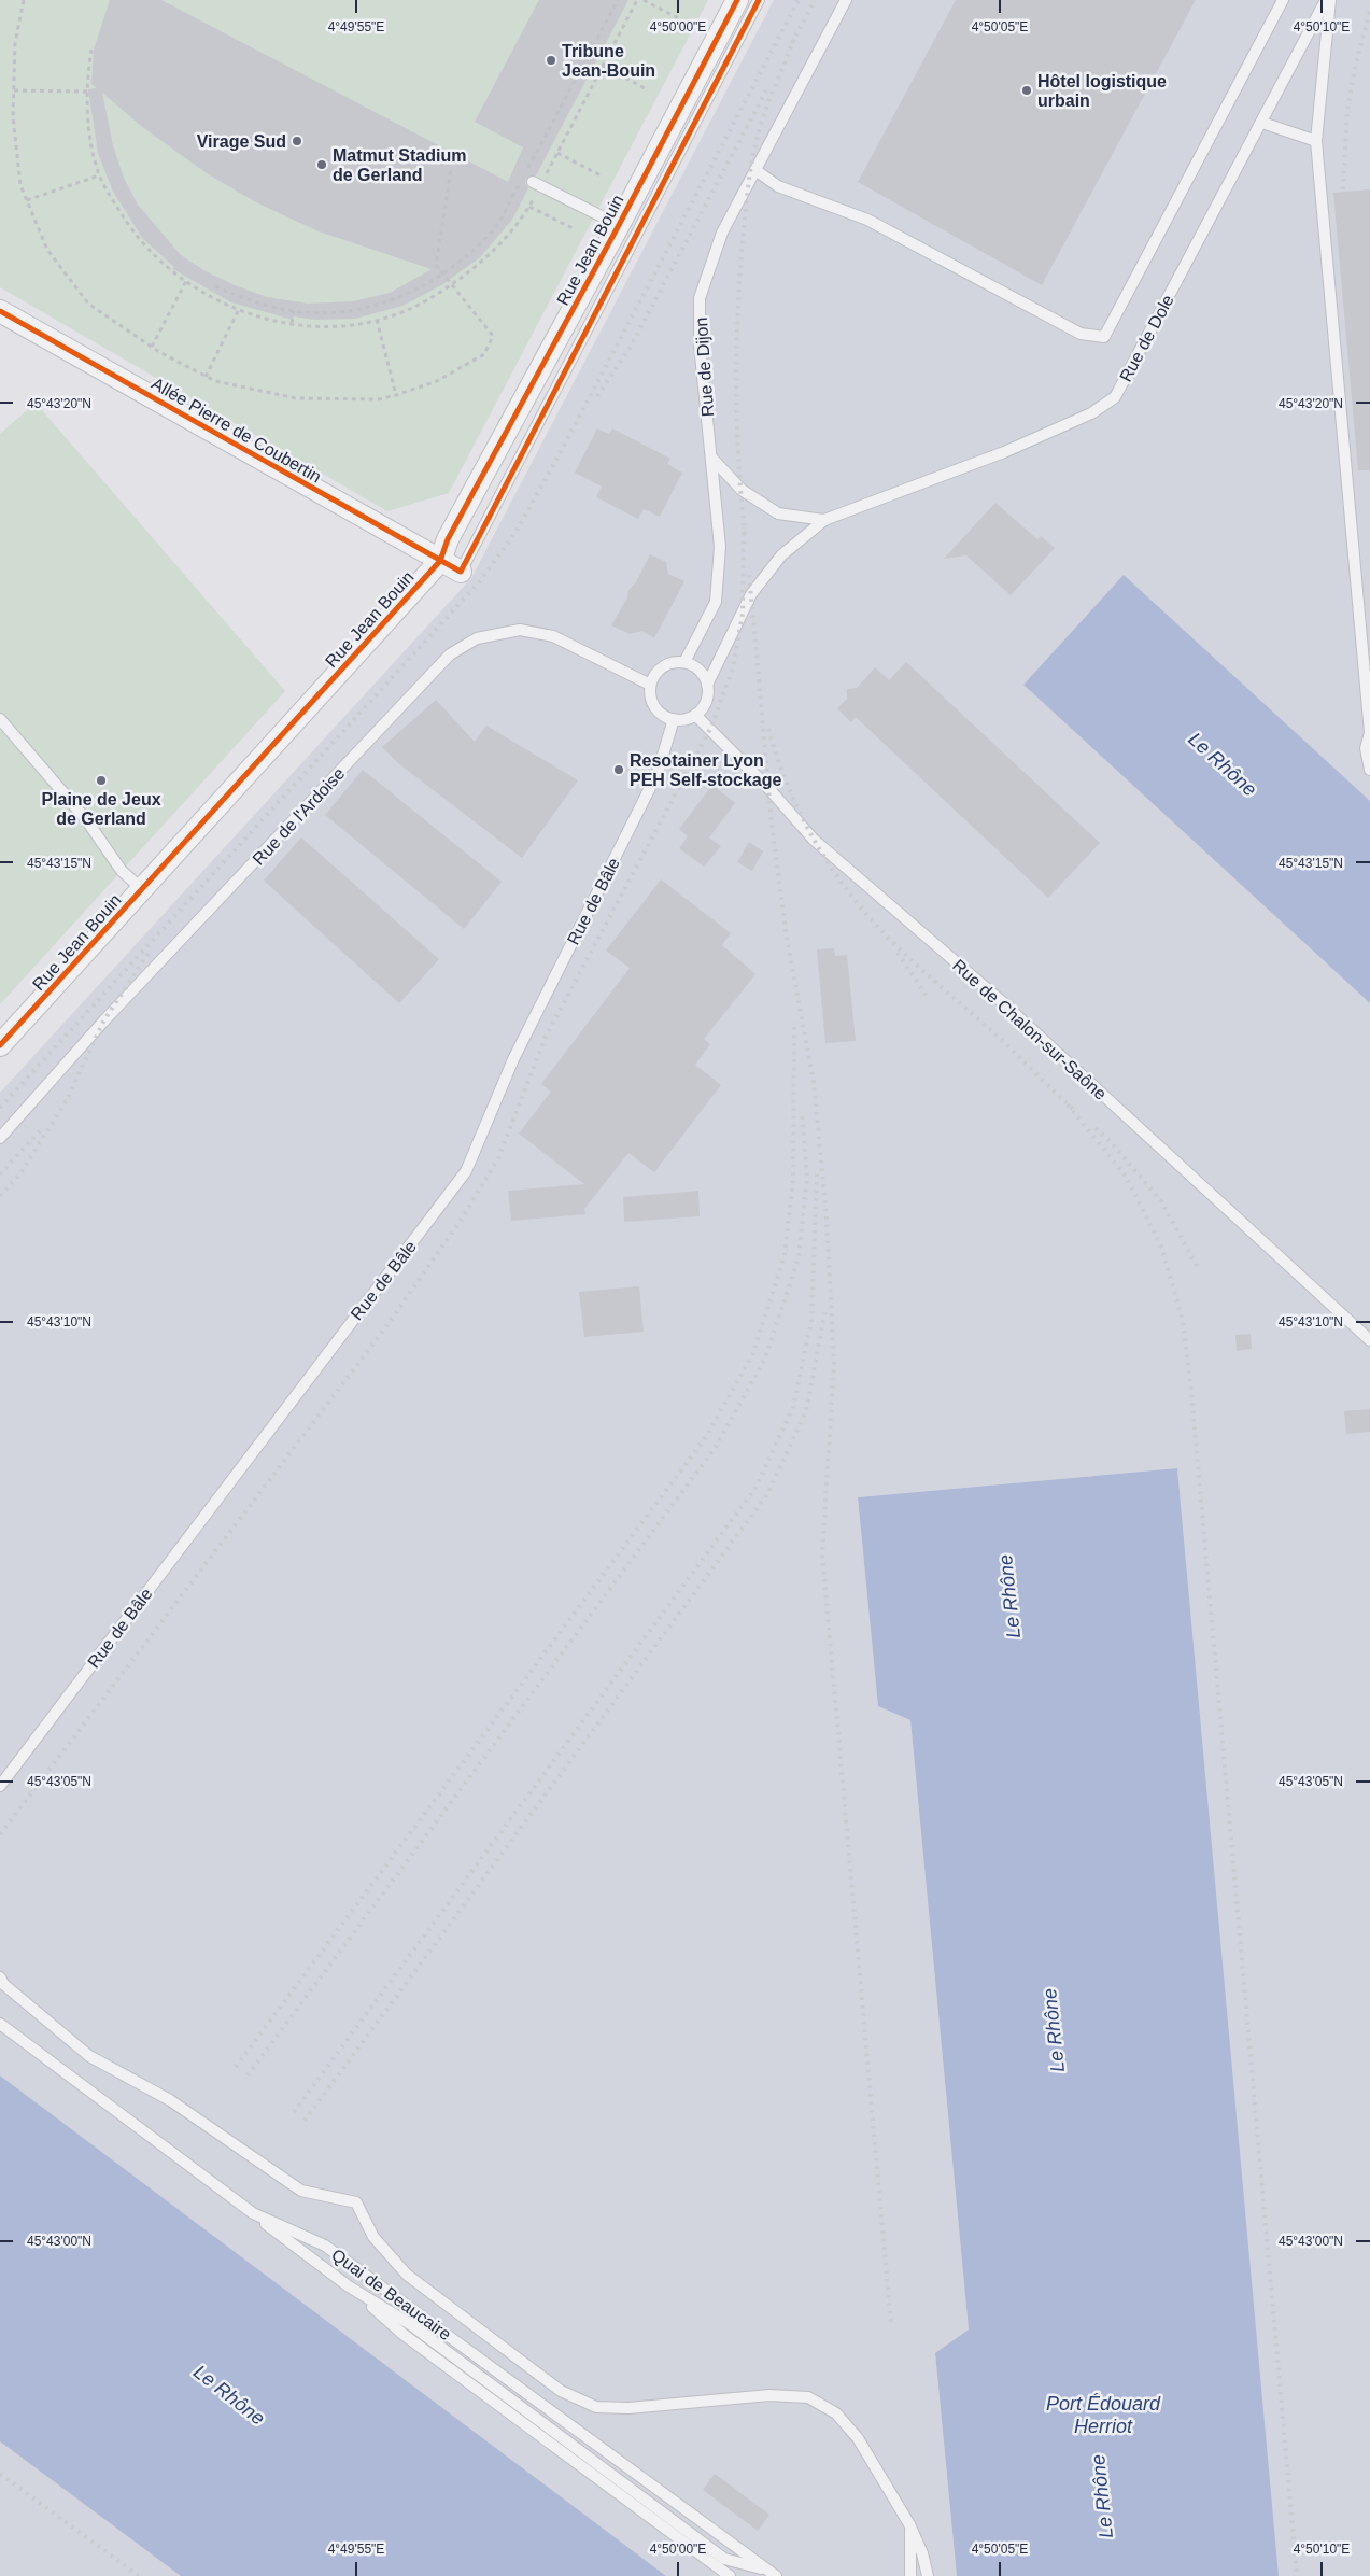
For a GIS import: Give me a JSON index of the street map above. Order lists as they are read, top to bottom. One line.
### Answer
{"streets":{"street":["Rue Jean Bouin","Allée Pierre de Coubertin"],"lane":["Rue de Dole","Rue de Dijon","Rue de l'Ardoise","Rue de Bâle","Rue de Chalon-sur-Saône","Quai de Beaucaire"]},"crossings":[["Rue Jean Bouin","Allée Pierre de Coubertin"],["Rue de Dole","Rue de Dijon"],["Rue de Dole","Rue de l'Ardoise"],["Rue de Dole","Rue de Bâle"],["Rue de Dole","Rue de Chalon-sur-Saône"],["Rue de Dijon","Rue de l'Ardoise"],["Rue de Dijon","Rue de Bâle"],["Rue de Dijon","Rue de Chalon-sur-Saône"],["Rue de l'Ardoise","Rue de Bâle"],["Rue de l'Ardoise","Rue de Chalon-sur-Saône"],["Rue de Bâle","Rue de Chalon-sur-Saône"]],"water":["Le Rhône","Port Édouard Herriot"],"places":["Tribune Jean-Bouin","Hôtel logistique urbain","Virage Sud","Matmut Stadium de Gerland","Resotainer Lyon PEH Self-stockage","Plaine de Jeux de Gerland"],"coordinates":["4°49'55\"E","4°50'00\"E","4°50'05\"E","4°50'10\"E","45°43'20\"N","45°43'15\"N","45°43'10\"N","45°43'05\"N","45°43'00\"N"]}
